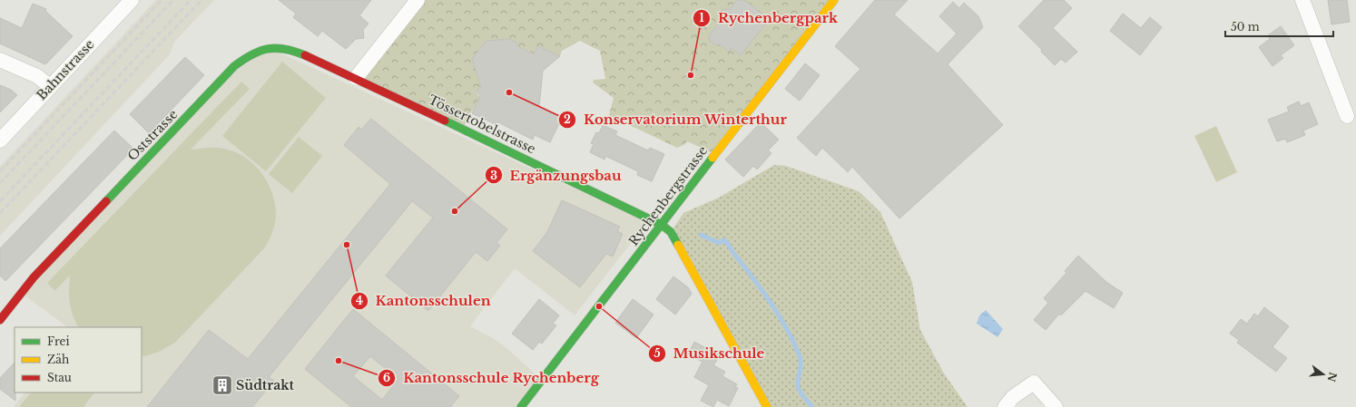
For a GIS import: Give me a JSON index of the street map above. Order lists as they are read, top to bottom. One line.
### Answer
{"streets":{"street":["Bahnstrasse","Tössertobelstrasse","Oststrasse","Rychenbergstrasse"]},"crossings":[["Tössertobelstrasse","Oststrasse"],["Tössertobelstrasse","Rychenbergstrasse"]],"places":{"other":["Rychenbergpark","Konservatorium Winterthur","Ergänzungsbau","Kantonsschulen","Musikschule","Kantonsschule Rychenberg"],"building":["Südtrakt"]},"legend":["Frei","Zäh","Stau"],"scale_bar":"50 m","north":"right"}
